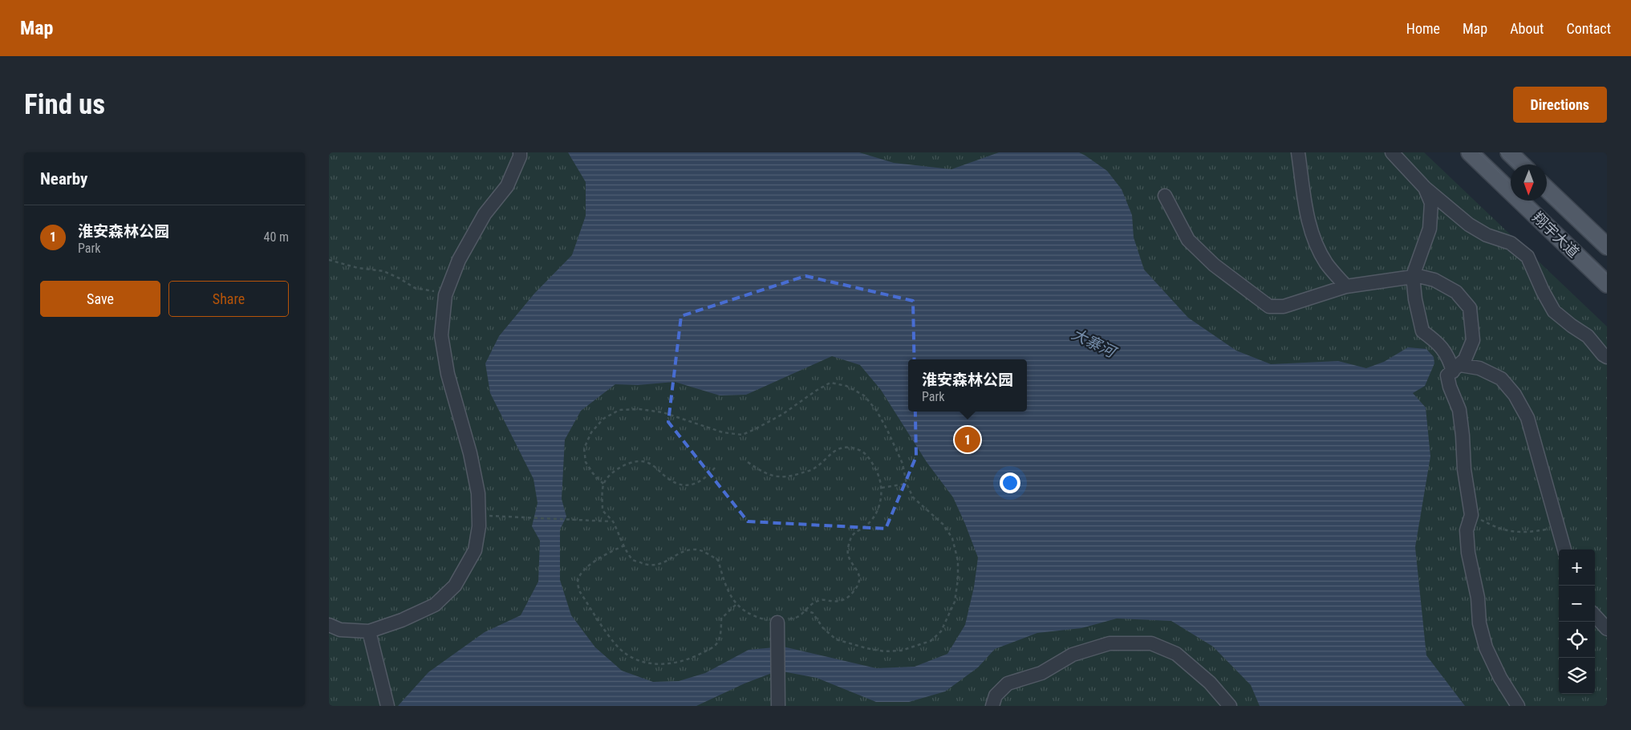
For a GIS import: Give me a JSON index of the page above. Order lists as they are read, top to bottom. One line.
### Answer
{"streets":{"main road":["翔宇大道"]},"water":["大寨河"],"north":"bottom","page":{"header":"Map","nav":["Home","Map","About","Contact"],"buttons":["Directions",["Save","Share"]],"title":"Find us","heading":"Nearby","list":[{"mark":"1","name":"淮安森林公园","note":"Park","value":"40 m"}],"popup":["淮安森林公园","Park"],"pins":"1","map_buttons":["+","−"]}}
